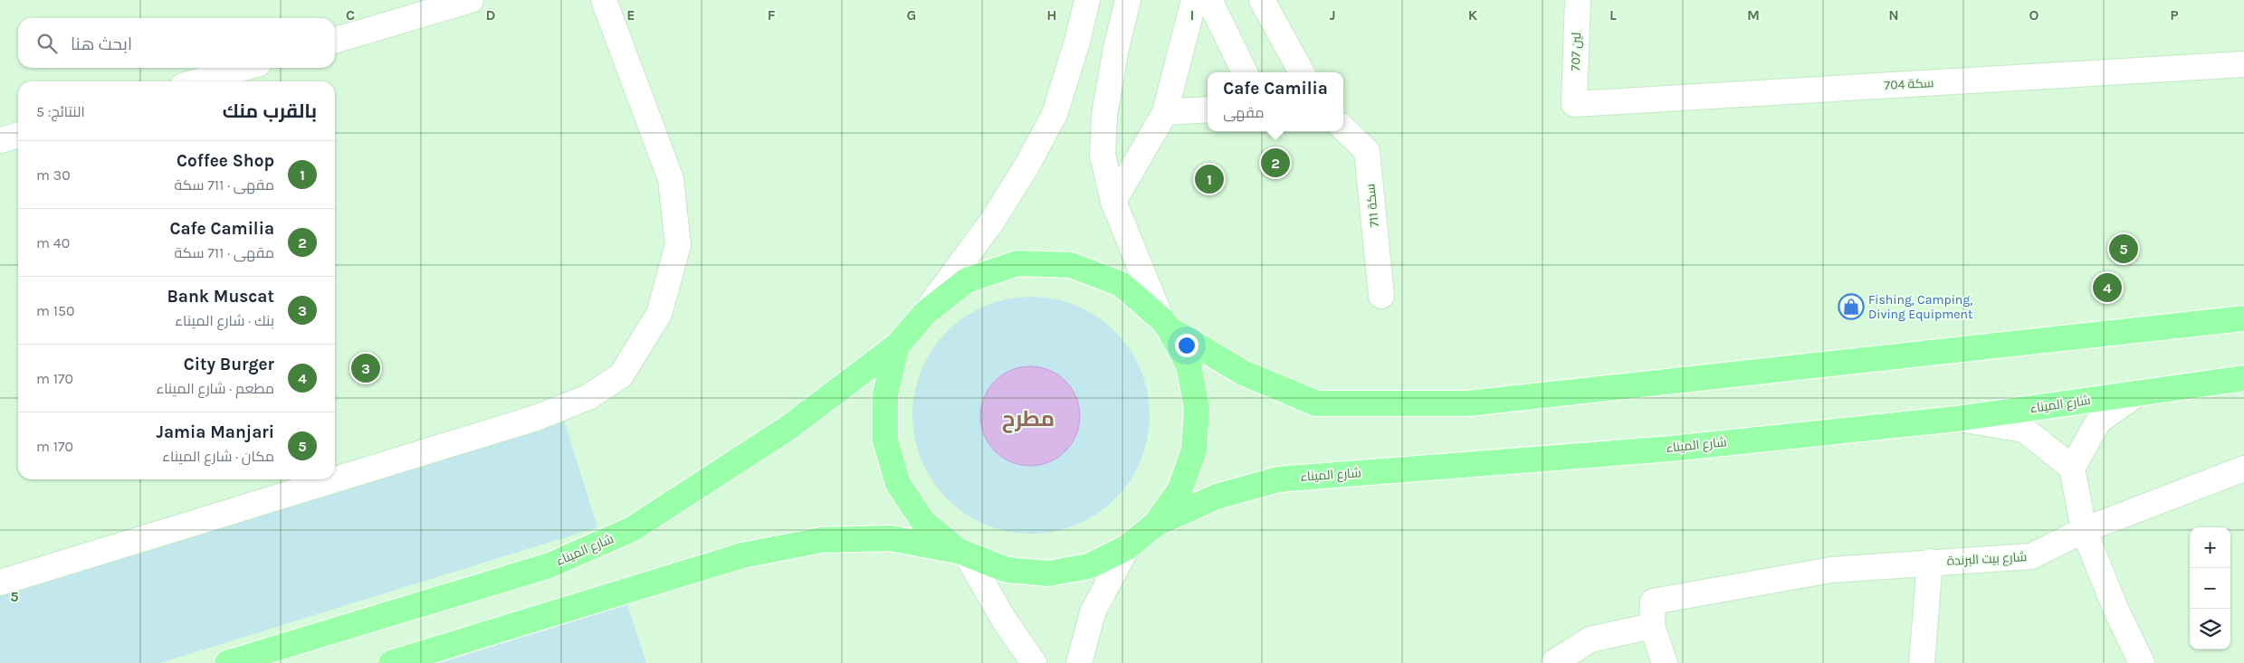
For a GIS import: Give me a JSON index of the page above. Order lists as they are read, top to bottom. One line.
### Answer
{"streets":{"main road":["شارع الميناء"],"street":["لين 707","سكة 704","711 سكة","شارع بيت البرندة"]},"crossings":[["لين 707","سكة 704"]],"districts":["مطرح"],"places":{"shop":["Fishing, Camping, Diving Equipment"]},"page":{"search":"ابحث هنا","popup":["Cafe Camilia","مقهى"],"heading":["بالقرب منك","النتائج: 5"],"list":[{"mark":"1","name":"Coffee Shop","note":"مقهى · 711 سكة","value":"30 m"},{"mark":"2","name":"Cafe Camilia","note":"مقهى · 711 سكة","value":"40 m"},{"mark":"3","name":"Bank Muscat","note":"بنك · شارع الميناء","value":"150 m"},{"mark":"4","name":"City Burger","note":"مطعم · شارع الميناء","value":"170 m"},{"mark":"5","name":"Jamia Manjari","note":"مكان · شارع الميناء","value":"170 m"}],"pins":["2","1","5","4","3"],"map_buttons":["+","−"]},"grid":{"columns":["C","D","E","F","G","H","I","J","K","L","M","N","O","P"],"rows":["5"]}}
